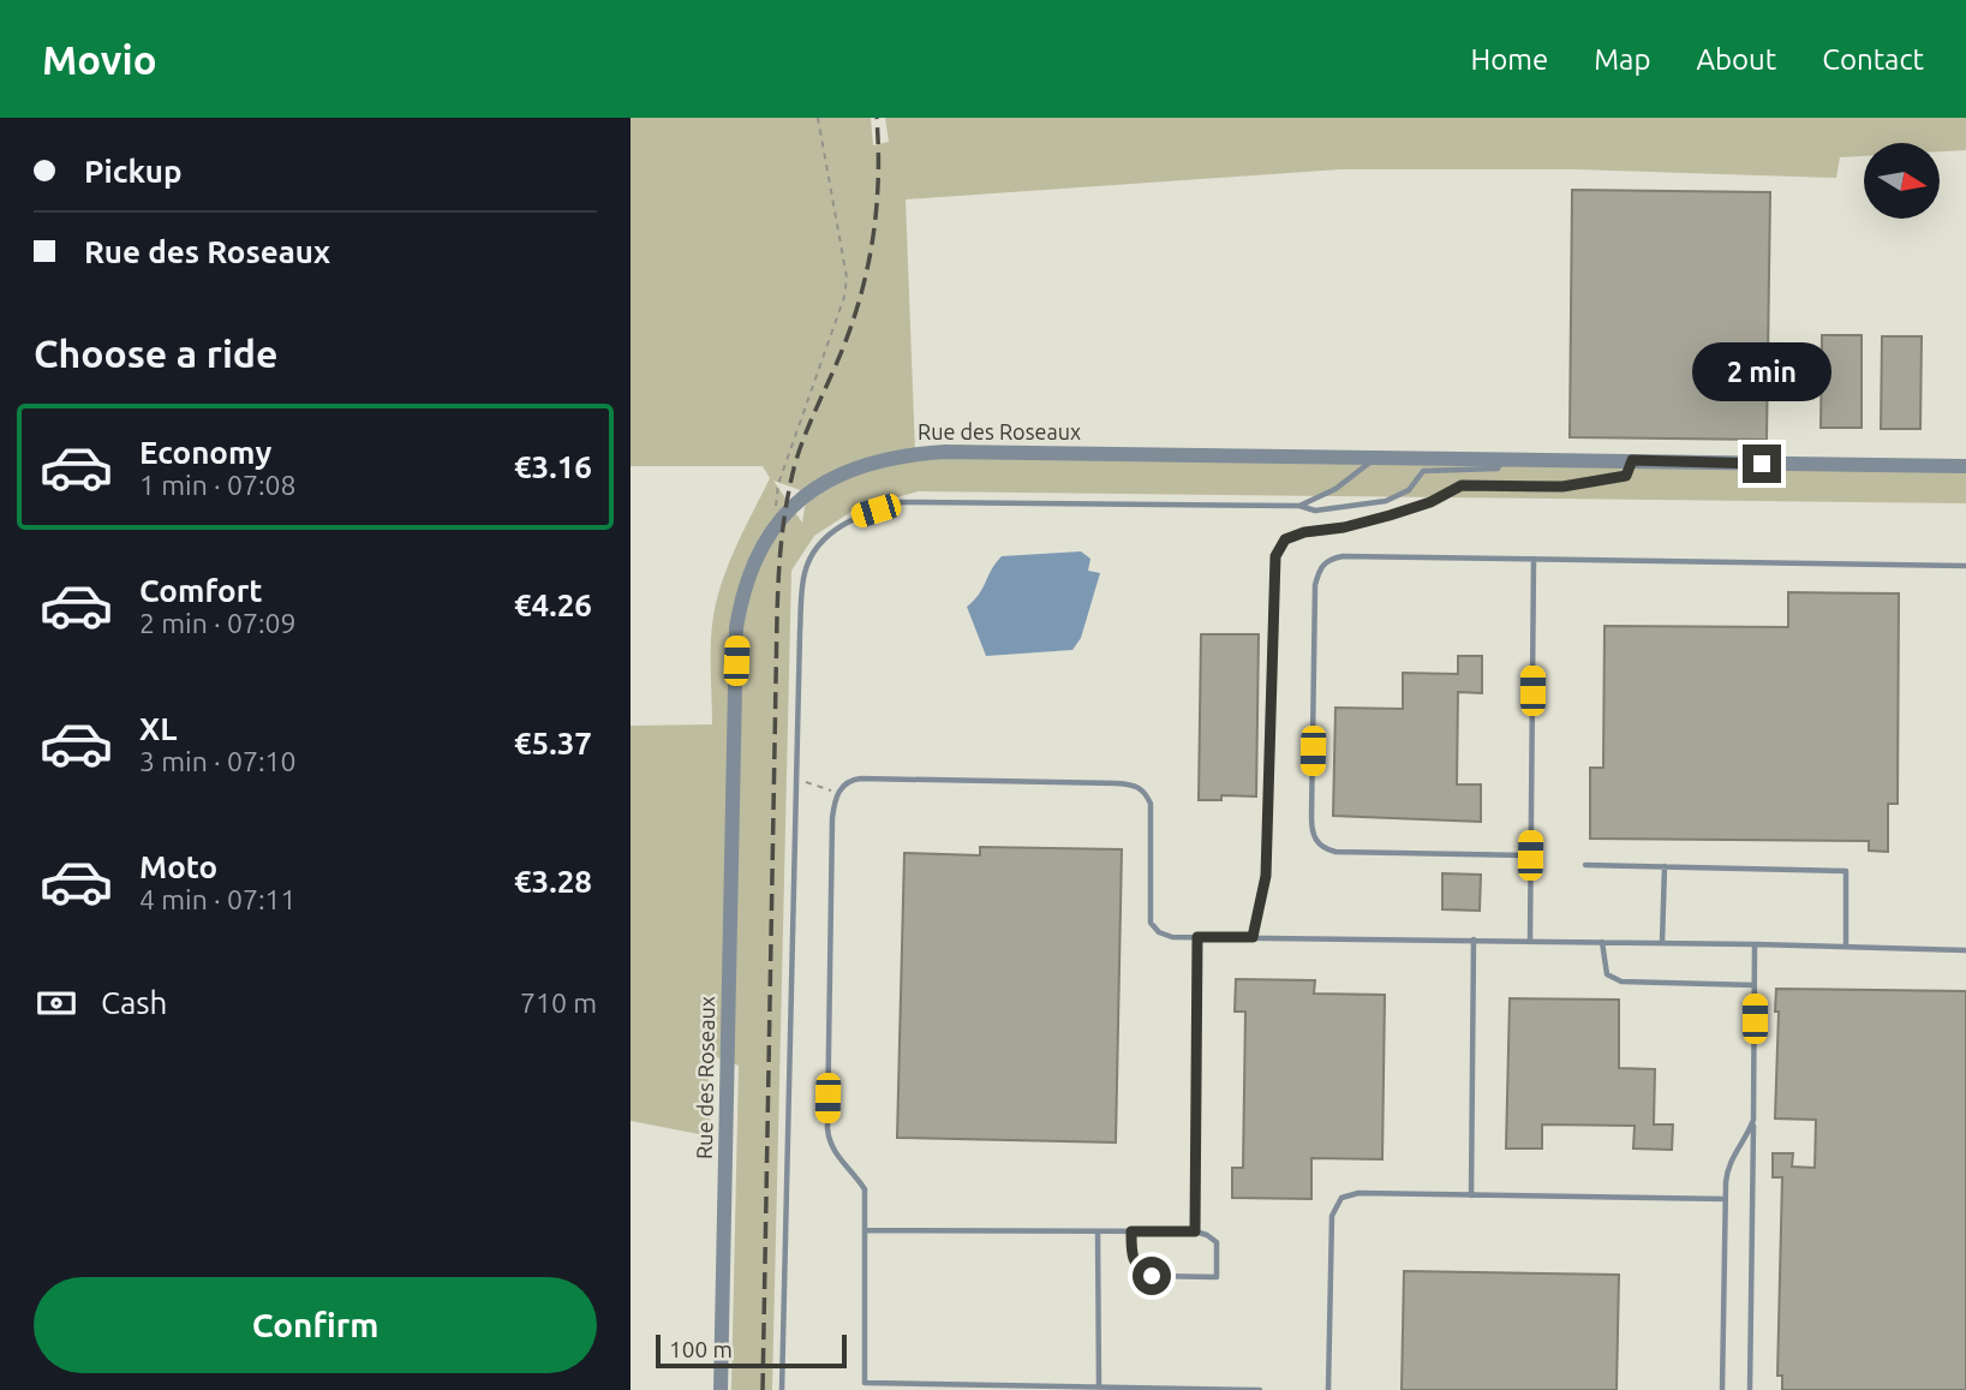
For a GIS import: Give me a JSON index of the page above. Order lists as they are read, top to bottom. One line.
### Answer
{"streets":{"street":["Rue des Roseaux"]},"scale_bar":"100 m","north":"right","page":{"header":"Movio","nav":["Home","Map","About","Contact"],"banner":["Pickup","Rue des Roseaux"],"heading":"Choose a ride","bubble":"2 min","list":[{"name":"Economy","note":"1 min · 07:08","value":"€3.16"},{"name":"Comfort","note":"2 min · 07:09","value":"€4.26"},{"name":"XL","note":"3 min · 07:10","value":"€5.37"},{"name":"Moto","note":"4 min · 07:11","value":"€3.28"}],"pay":["Cash","710 m"],"buttons":"Confirm","scale":"100 m"}}
